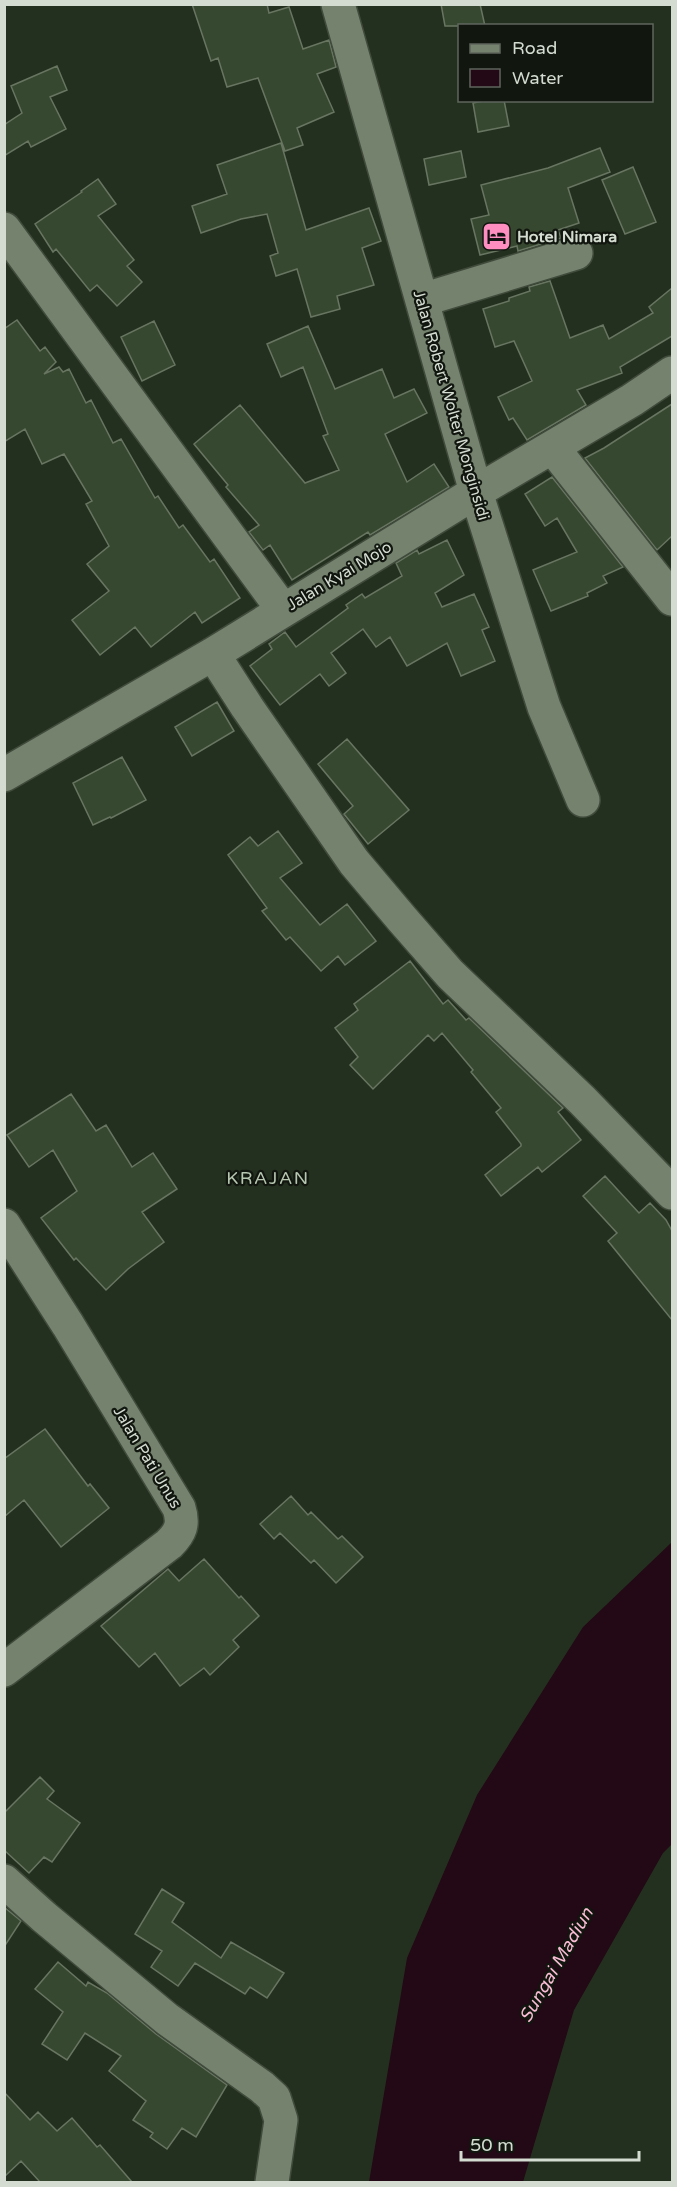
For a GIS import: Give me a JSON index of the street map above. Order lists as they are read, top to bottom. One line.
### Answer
{"streets":{"street":["Jalan Robert Wolter Monginsidi","Jalan Kyai Mojo","Jalan Pati Unus"]},"crossings":[["Jalan Robert Wolter Monginsidi","Jalan Kyai Mojo"]],"districts":["KRAJAN"],"water":["Sungai Madiun"],"places":{"hotel":["Hotel Nimara"]},"legend":["Road","Water"],"scale_bar":"50 m"}
